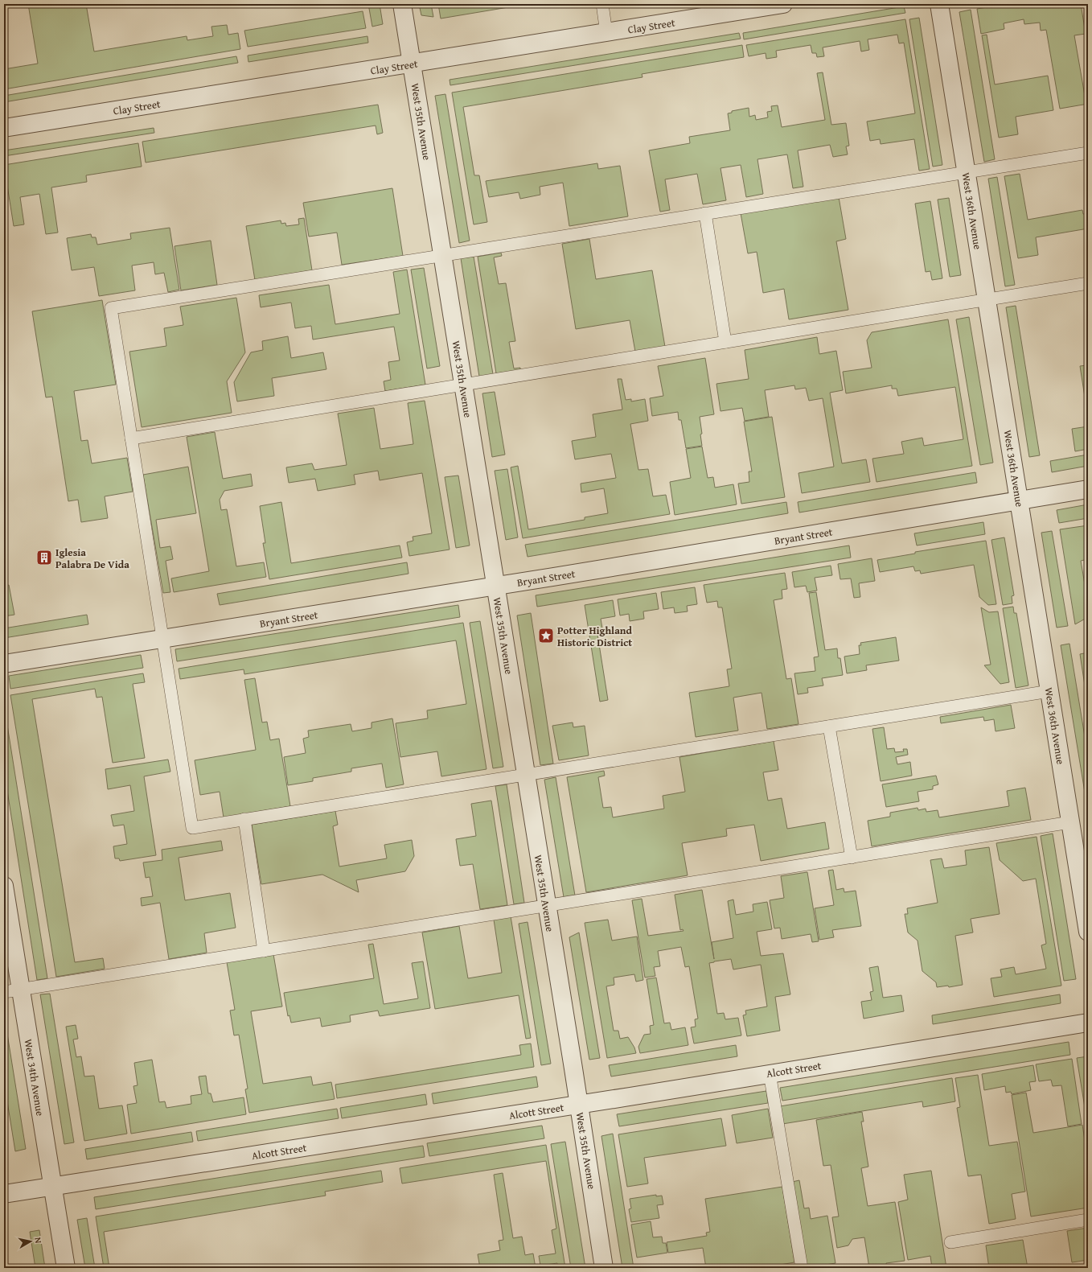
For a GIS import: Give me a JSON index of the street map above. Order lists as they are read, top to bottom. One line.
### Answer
{"streets":{"street":["Clay Street","West 35th Avenue","West 36th Avenue","Bryant Street","Alcott Street","West 34th Avenue"]},"crossings":[["Clay Street","West 35th Avenue"],["West 35th Avenue","Bryant Street"],["West 35th Avenue","Alcott Street"],["West 36th Avenue","Bryant Street"],["Alcott Street","West 34th Avenue"]],"places":{"building":["Iglesia Palabra De Vida"],"place":["Potter Highland Historic District"]},"north":"right"}
